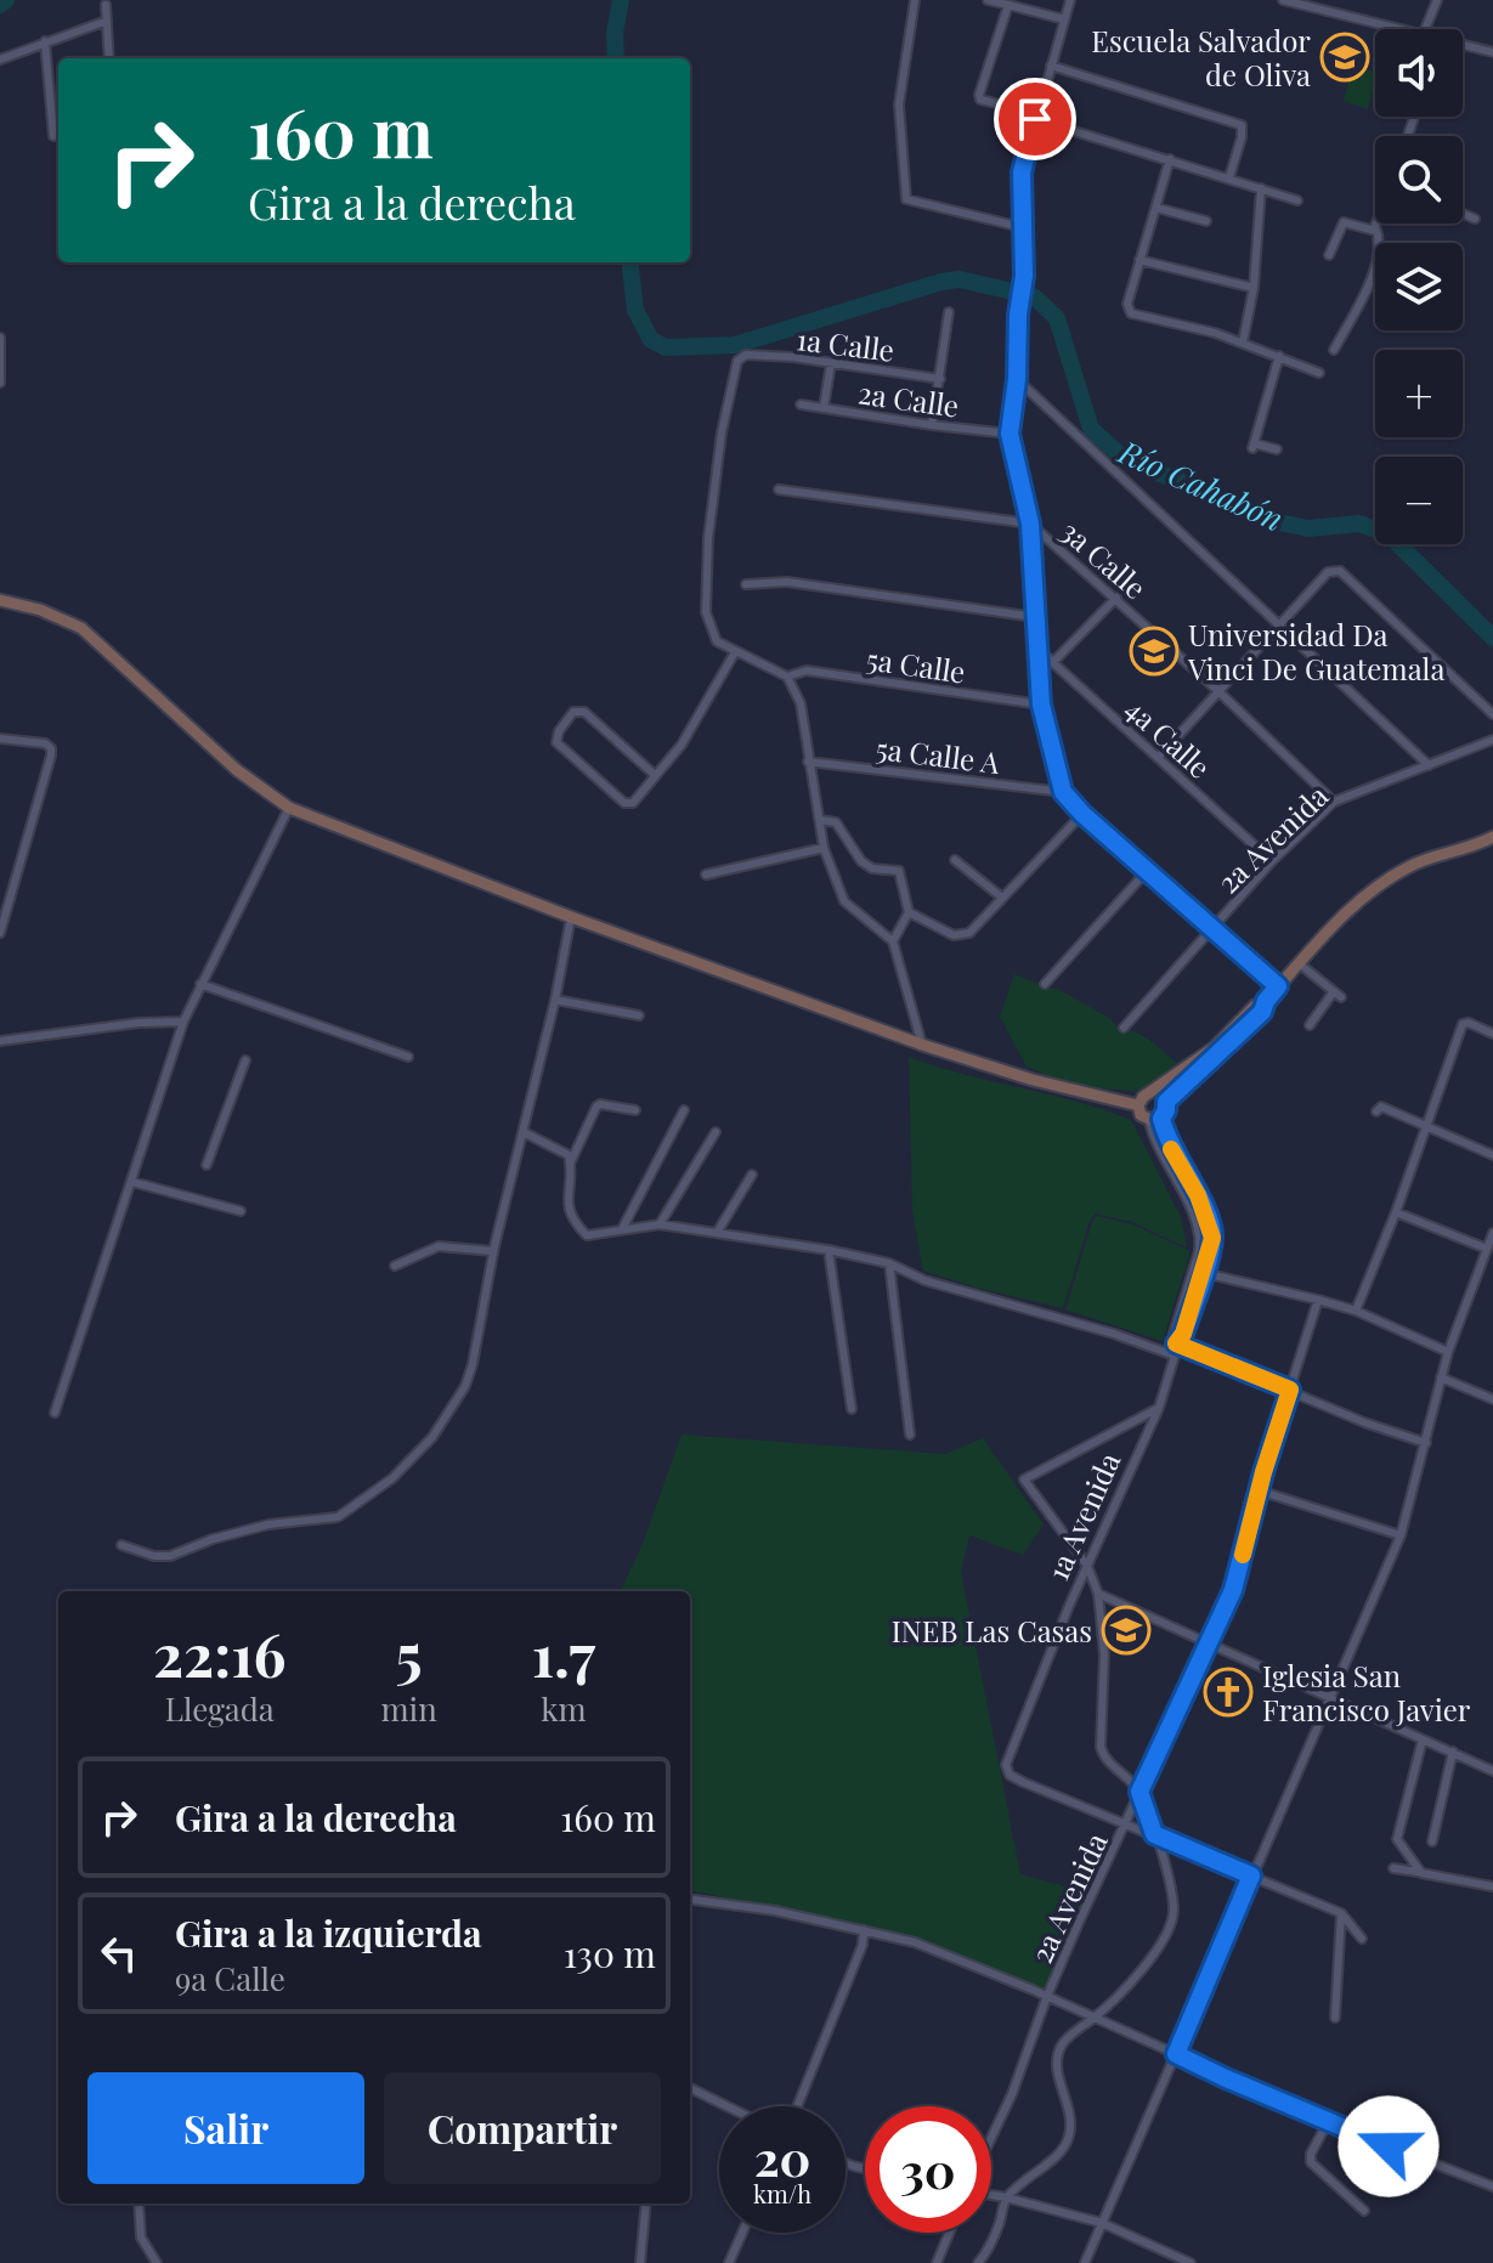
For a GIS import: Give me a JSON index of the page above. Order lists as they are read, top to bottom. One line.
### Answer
{"streets":{"street":["1a Calle","2a Calle","3a Calle","5a Calle","4a Calle","5a Calle A","2a Avenida","1a Avenida"]},"crossings":[["3a Calle","2a Avenida"],["4a Calle","2a Avenida"],["2a Avenida","1a Avenida"]],"water":["Río Cahabón"],"places":{"school or university":["Escuela Salvador de Oliva","Universidad Da Vinci De Guatemala","INEB Las Casas"],"church":["Iglesia San Francisco Javier"]},"page":{"map_buttons":["+","−"],"turn":["160 m","Gira a la derecha"],"eta":["22:16","Llegada","5","min","1.7","km"],"list":[{"name":"Gira a la derecha","value":"160 m"},{"name":"Gira a la izquierda","note":"9a Calle","value":"130 m"}],"buttons":["Salir","Compartir"],"speed":"20 km/h","limit":"30"}}
